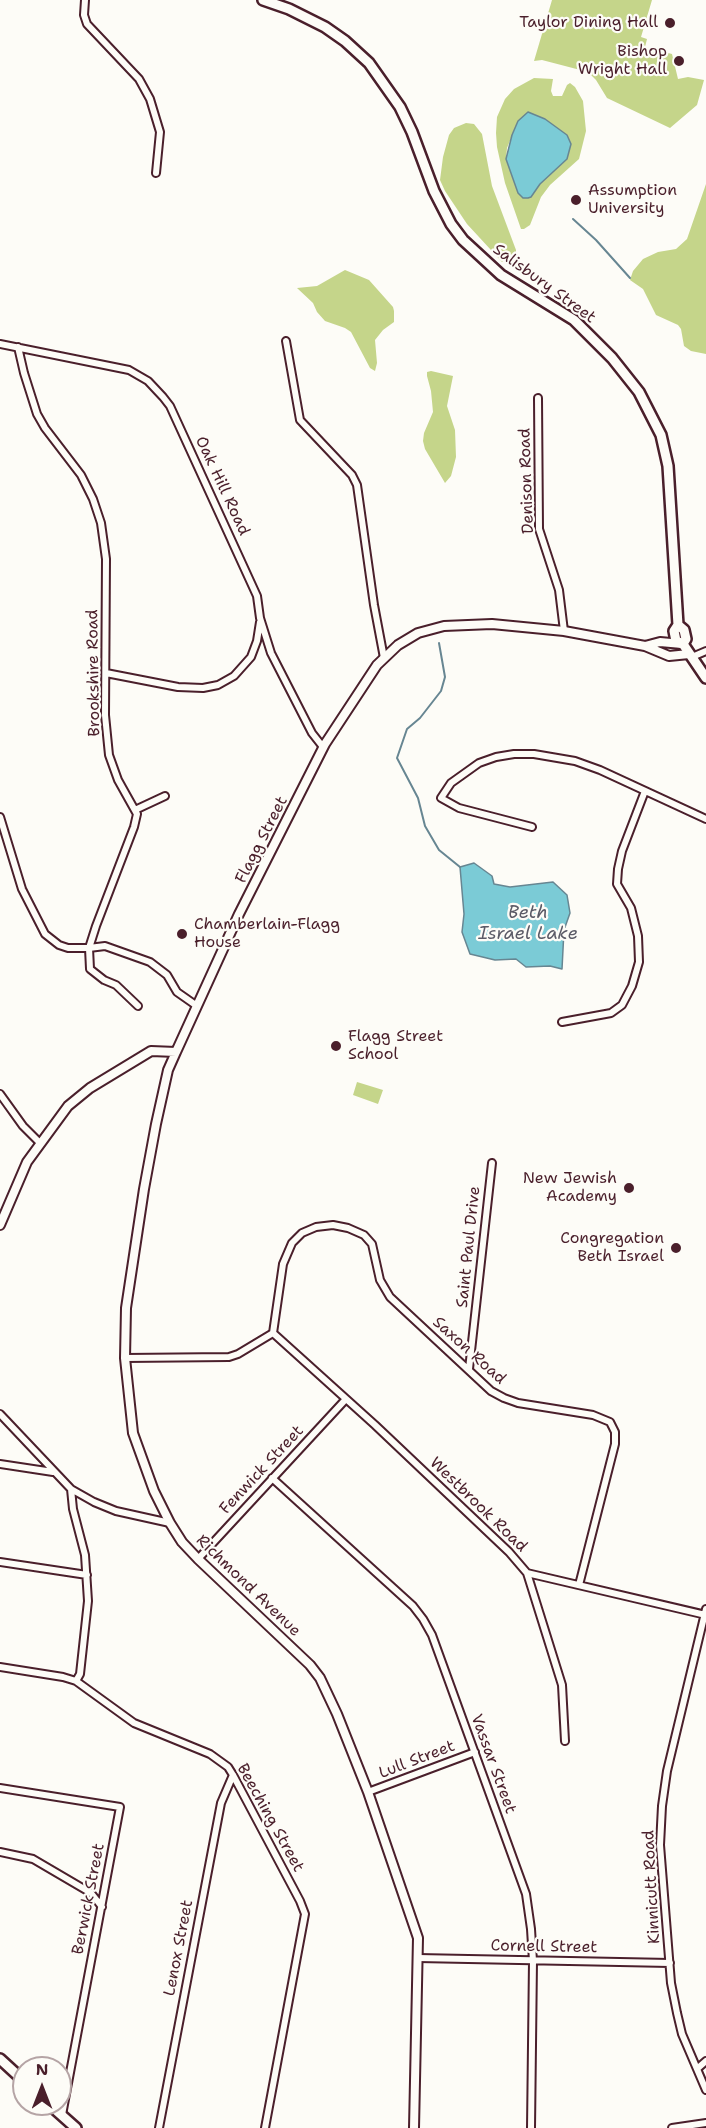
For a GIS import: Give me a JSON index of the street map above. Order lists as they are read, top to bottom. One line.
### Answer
{"streets":{"main road":["Salisbury Street"],"street":["Denison Road","Oak Hill Road","Brookshire Road","Flagg Street","Saint Paul Drive","Saxon Road","Fenwick Street","Westbrook Road","Richmond Avenue","Lull Street","Vassar Street","Beeching Street","Kinnicutt Road","Berwick Street","Cornell Street","Lenox Street"]},"crossings":[["Salisbury Street","Flagg Street"],["Denison Road","Flagg Street"],["Oak Hill Road","Brookshire Road"],["Oak Hill Road","Flagg Street"],["Flagg Street","Richmond Avenue"],["Saint Paul Drive","Saxon Road"],["Saxon Road","Westbrook Road"],["Fenwick Street","Westbrook Road"],["Fenwick Street","Richmond Avenue"],["Fenwick Street","Vassar Street"],["Westbrook Road","Kinnicutt Road"],["Richmond Avenue","Lull Street"],["Richmond Avenue","Cornell Street"],["Lull Street","Vassar Street"],["Vassar Street","Cornell Street"],["Beeching Street","Lenox Street"],["Kinnicutt Road","Cornell Street"]],"water":["Beth Israel Lake"],"places":["Taylor Dining Hall","Bishop Wright Hall","Assumption University","Chamberlain-Flagg House","Flagg Street School","New Jewish Academy","Congregation Beth Israel"],"north":"top"}
